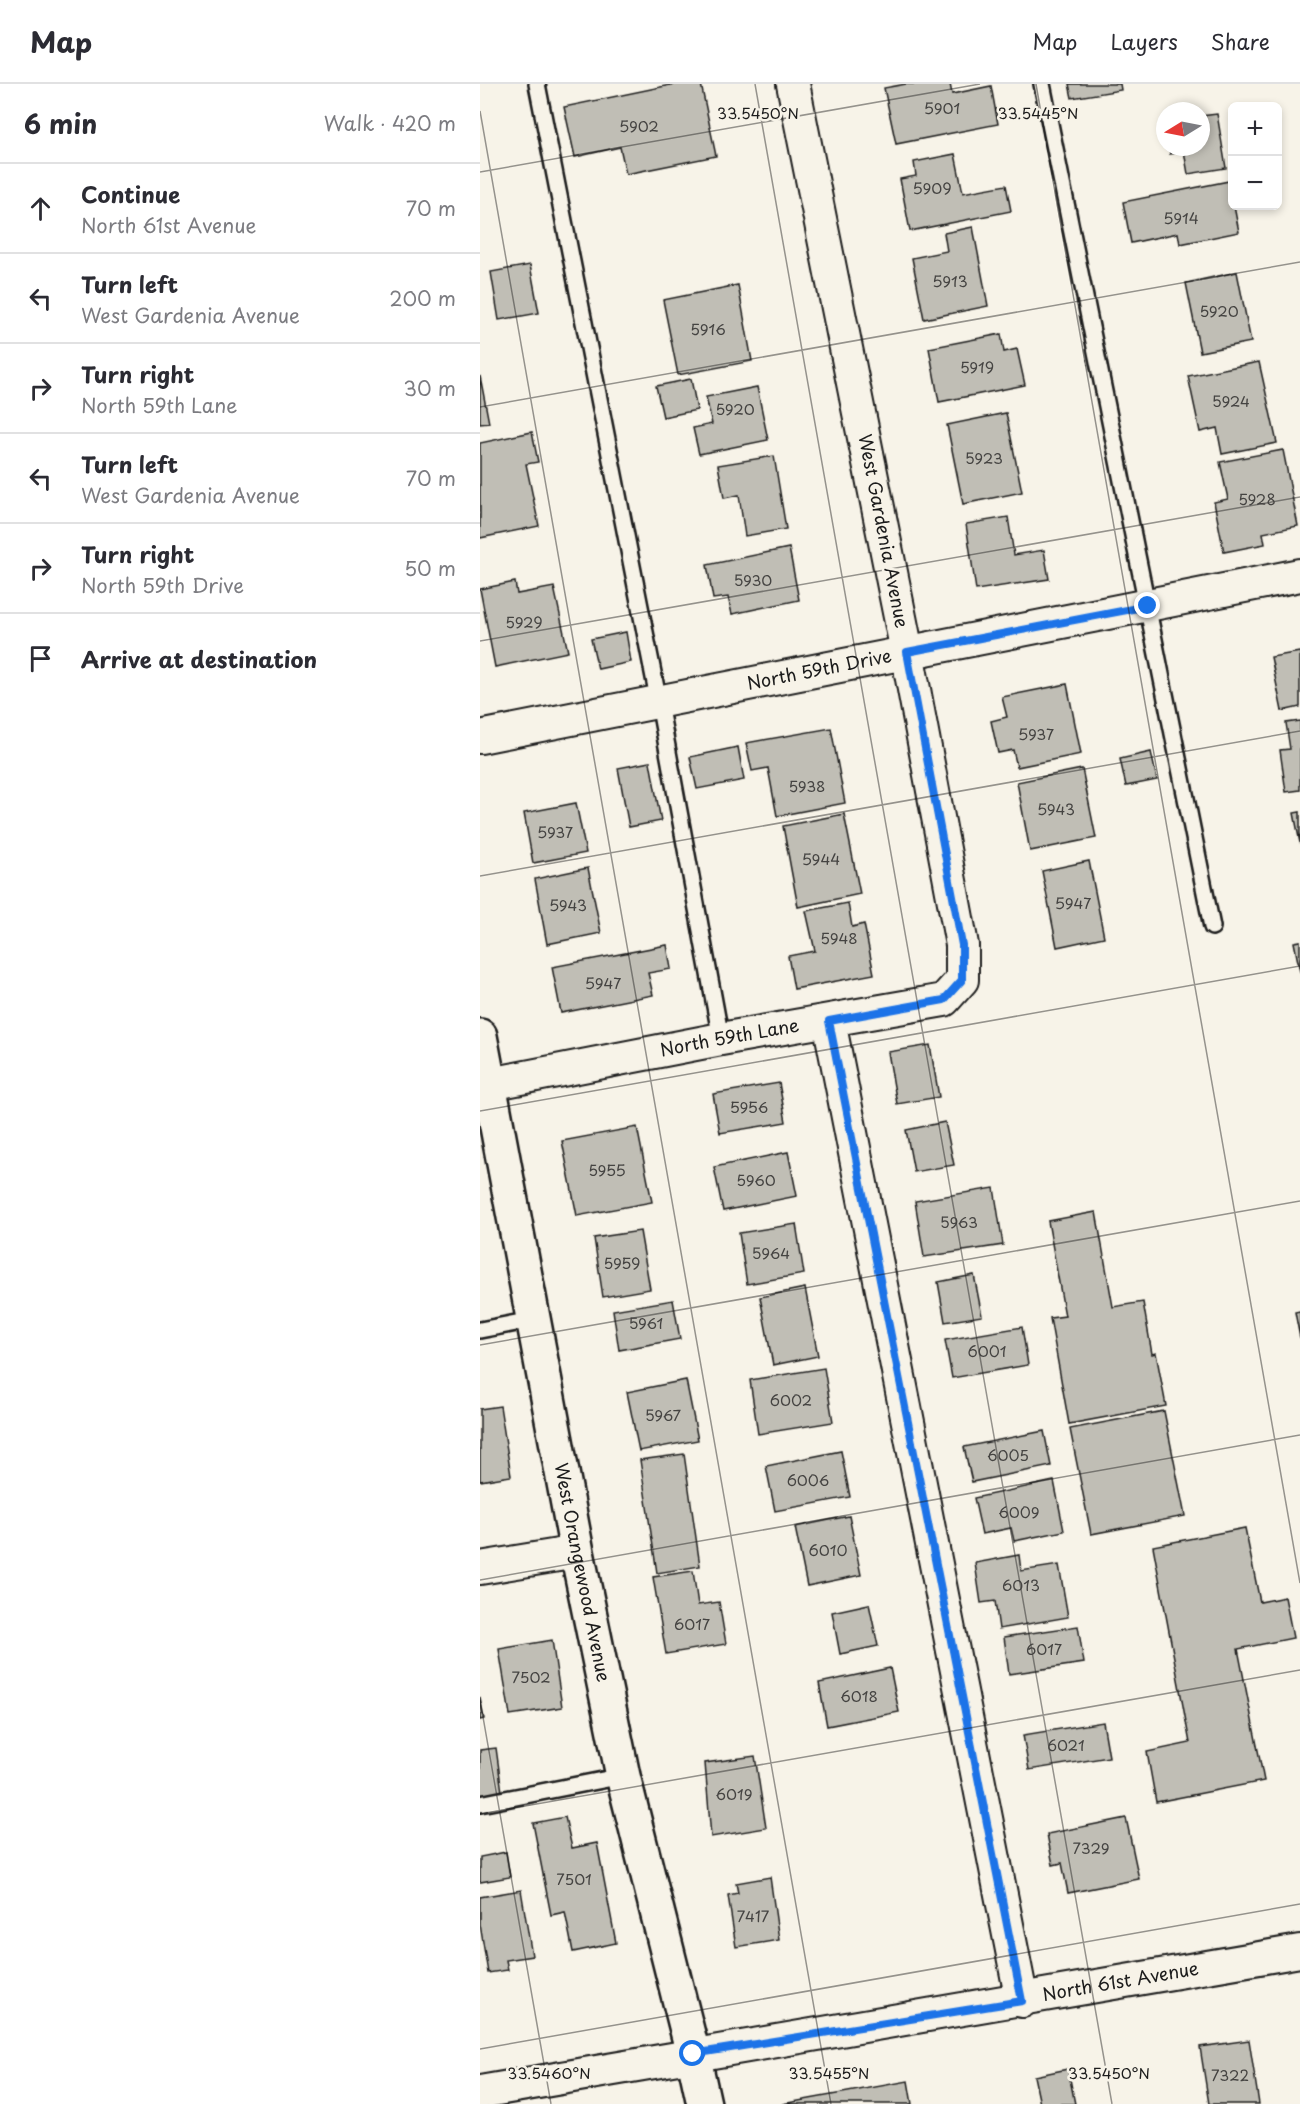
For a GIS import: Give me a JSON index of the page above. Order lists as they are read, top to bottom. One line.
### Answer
{"streets":{"street":["West Gardenia Avenue","North 59th Drive","North 59th Lane","West Orangewood Avenue","North 61st Avenue"]},"crossings":[["West Gardenia Avenue","North 59th Drive"],["West Gardenia Avenue","North 59th Lane"],["North 59th Lane","West Orangewood Avenue"],["West Orangewood Avenue","North 61st Avenue"]],"house_numbers":["5901","5902","5909","5914","5913","5920","5916","5919","5924","5920","5923","5928","5930","5929","5937","5938","5943","5937","5944","5947","5943","5948","5947","5956","5955","5960","5963","5964","5959","5961","6001","6002","5967","6005","6006","6009","6010","6013","6017","6017","7502","6018","6021","6019","7329","7501","7417","7322"],"north":"left","page":{"header":"Map","nav":["Map","Layers","Share"],"heading":["6 min","Walk · 420 m"],"map_buttons":["+","−"],"list":[["Continue","North 61st Avenue","70 m"],["Turn left","West Gardenia Avenue","200 m"],["Turn right","North 59th Lane","30 m"],["Turn left","West Gardenia Avenue","70 m"],["Turn right","North 59th Drive","50 m"],"Arrive at destination"]},"coordinates":["33.5450°N","33.5445°N","33.5460°N","33.5455°N"]}
